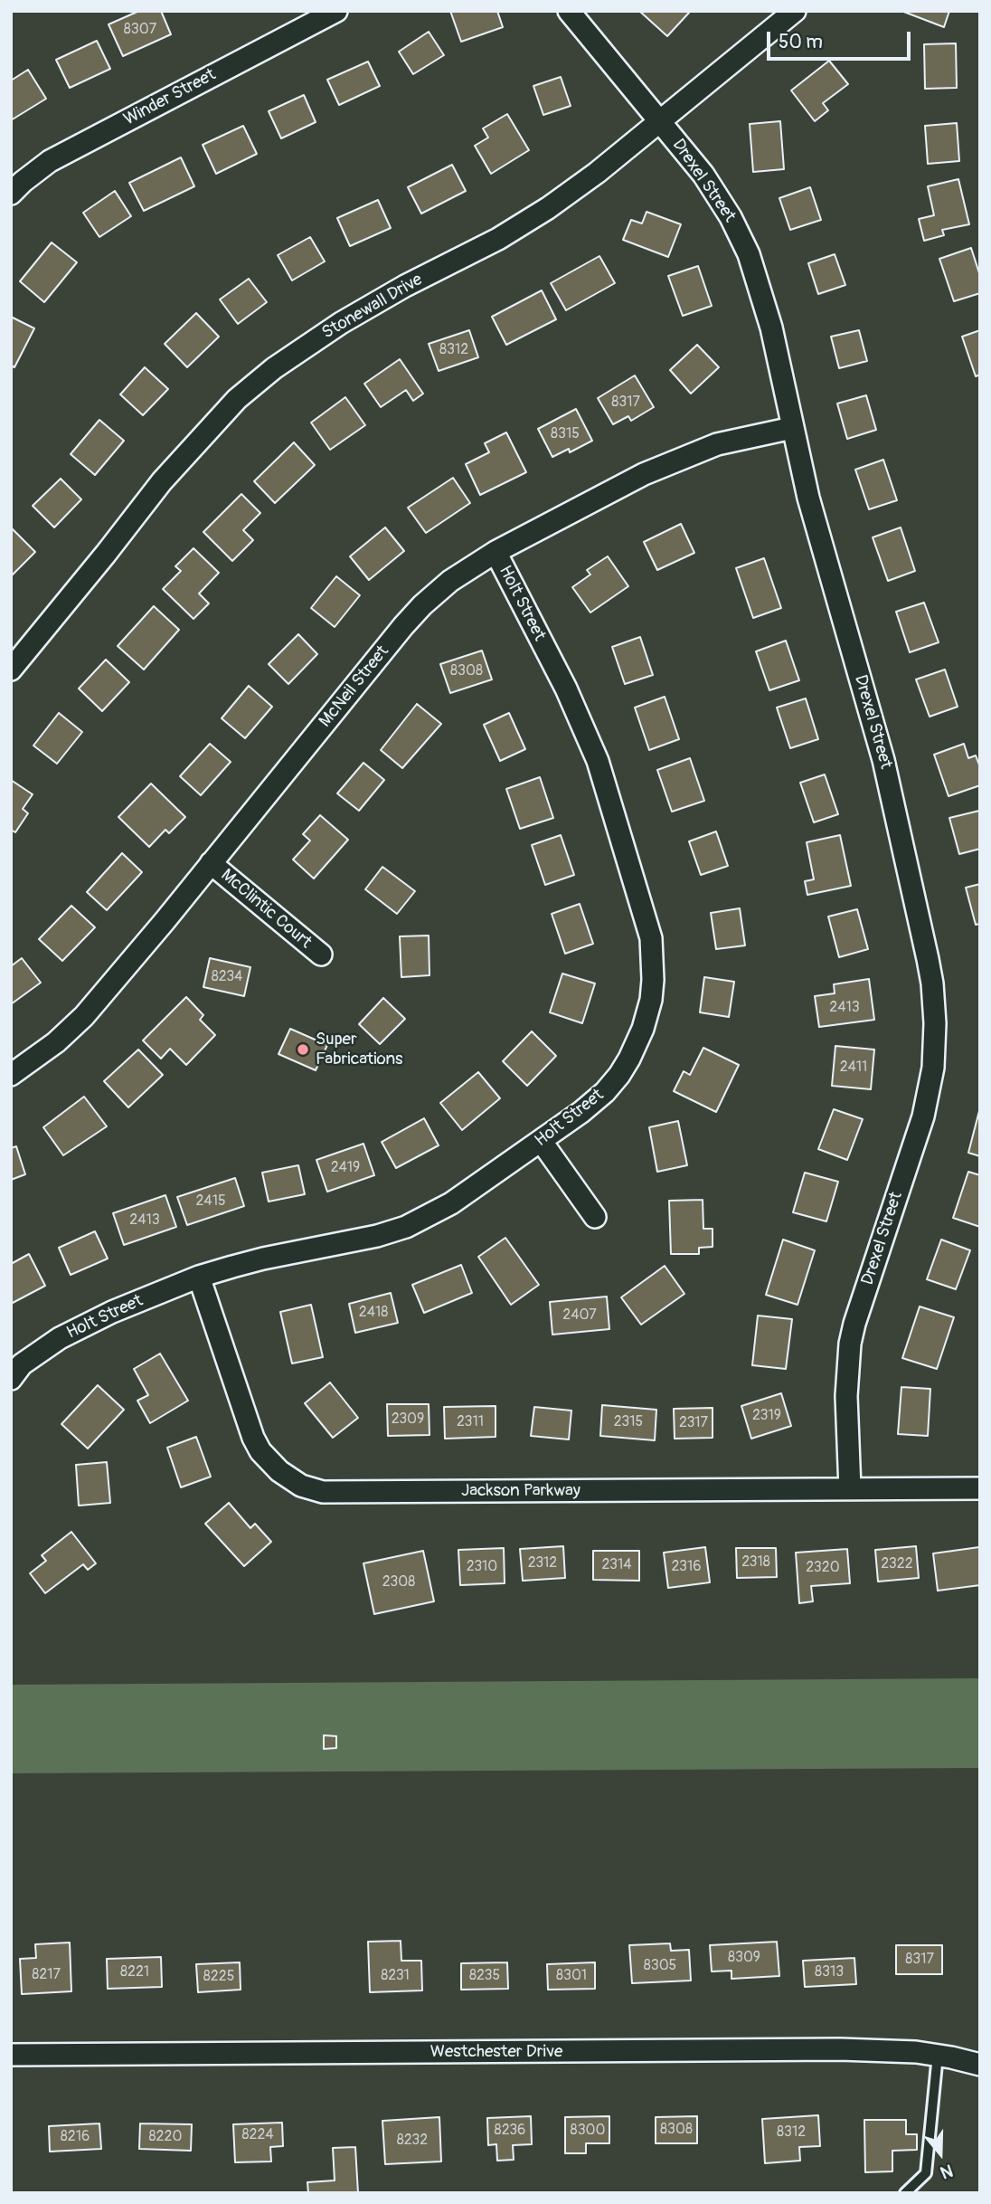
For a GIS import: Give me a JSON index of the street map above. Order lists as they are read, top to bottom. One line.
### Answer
{"streets":{"street":["Winder Street","Drexel Street","Stonewall Drive","Holt Street","McNeil Street","McClintic Court","Jackson Parkway","Westchester Drive"]},"crossings":[["Drexel Street","Stonewall Drive"],["Drexel Street","McNeil Street"],["Drexel Street","Jackson Parkway"],["Holt Street","McNeil Street"],["Holt Street","Jackson Parkway"],["McNeil Street","McClintic Court"]],"places":["Super Fabrications"],"house_numbers":["8307","8312","8317","8315","8308","8234","2413","2411","2419","2415","2413","2418","2407","2319","2309","2311","2315","2317","2318","2312","2322","2314","2310","2316","2320","2308","8309","8317","8305","8221","8313","8217","8231","8235","8301","8225","8308","8236","8300","8312","8224","8216","8220","8232"],"scale_bar":"50 m","north":"bottom"}
